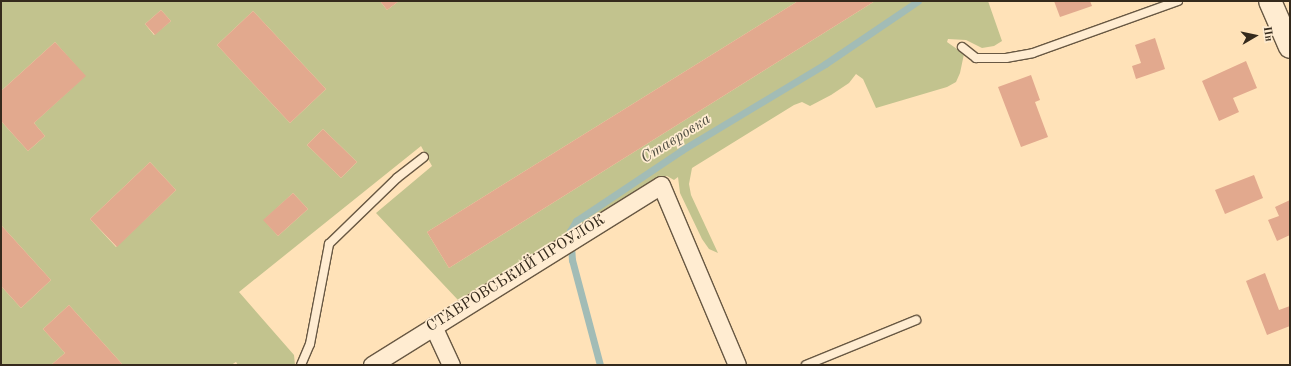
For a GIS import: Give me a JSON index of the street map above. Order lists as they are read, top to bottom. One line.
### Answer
{"streets":{"street":["СТАВРОВСЬКИЙ ПРОУЛОК"]},"water":["Ставровка"],"north":"right"}
